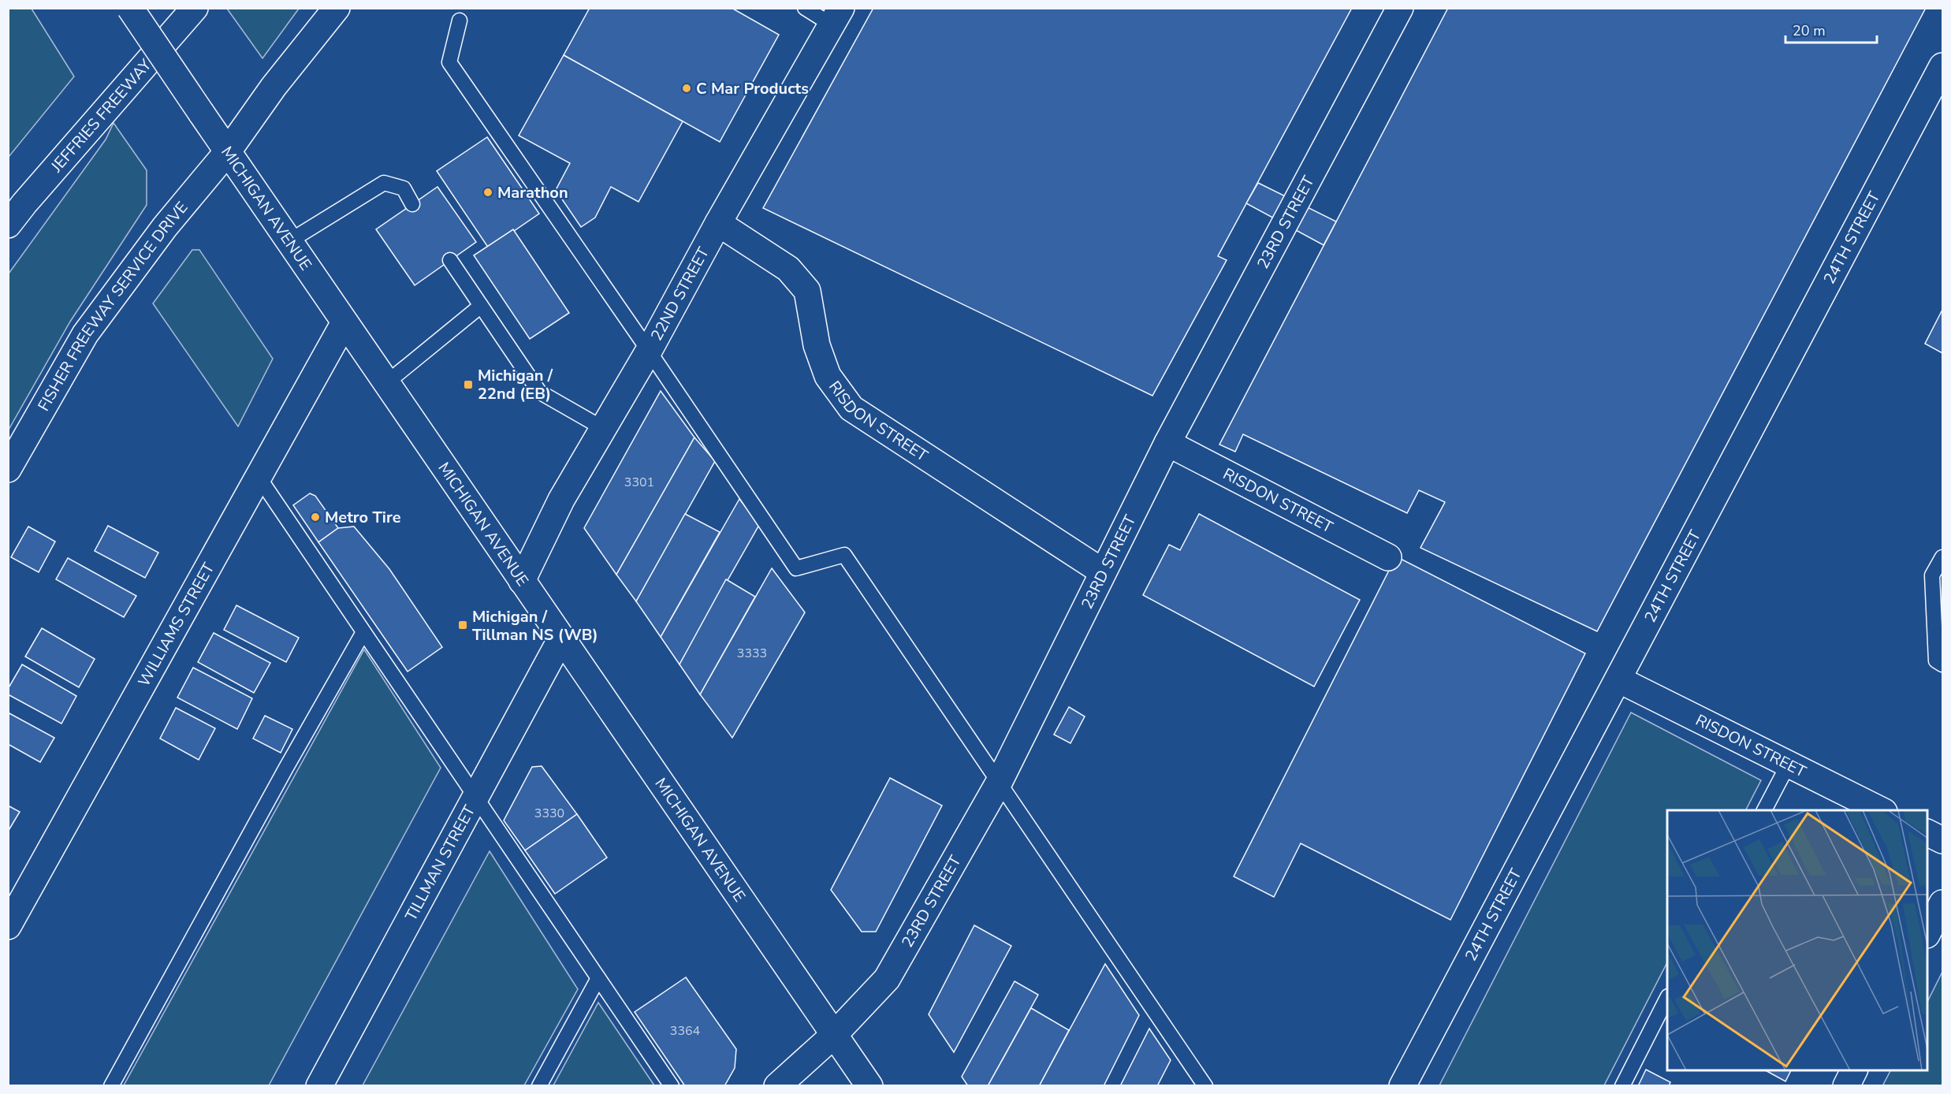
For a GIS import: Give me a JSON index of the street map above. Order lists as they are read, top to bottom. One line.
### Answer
{"streets":{"main road":["JEFFRIES FREEWAY","MICHIGAN AVENUE","23RD STREET","24TH STREET","22ND STREET","FISHER FREEWAY SERVICE DRIVE","RISDON STREET","WILLIAMS STREET","TILLMAN STREET"]},"crossings":[["MICHIGAN AVENUE","23RD STREET"],["MICHIGAN AVENUE","22ND STREET"],["MICHIGAN AVENUE","FISHER FREEWAY SERVICE DRIVE"],["MICHIGAN AVENUE","WILLIAMS STREET"],["MICHIGAN AVENUE","TILLMAN STREET"],["23RD STREET","RISDON STREET"],["24TH STREET","RISDON STREET"],["22ND STREET","RISDON STREET"]],"places":{"other":["C Mar Products","Marathon","Metro Tire"],"transit":["Michigan / 22nd (EB)","Michigan / Tillman NS (WB)"]},"house_numbers":["3301","3333","3330","3364"],"scale_bar":"20 m"}
